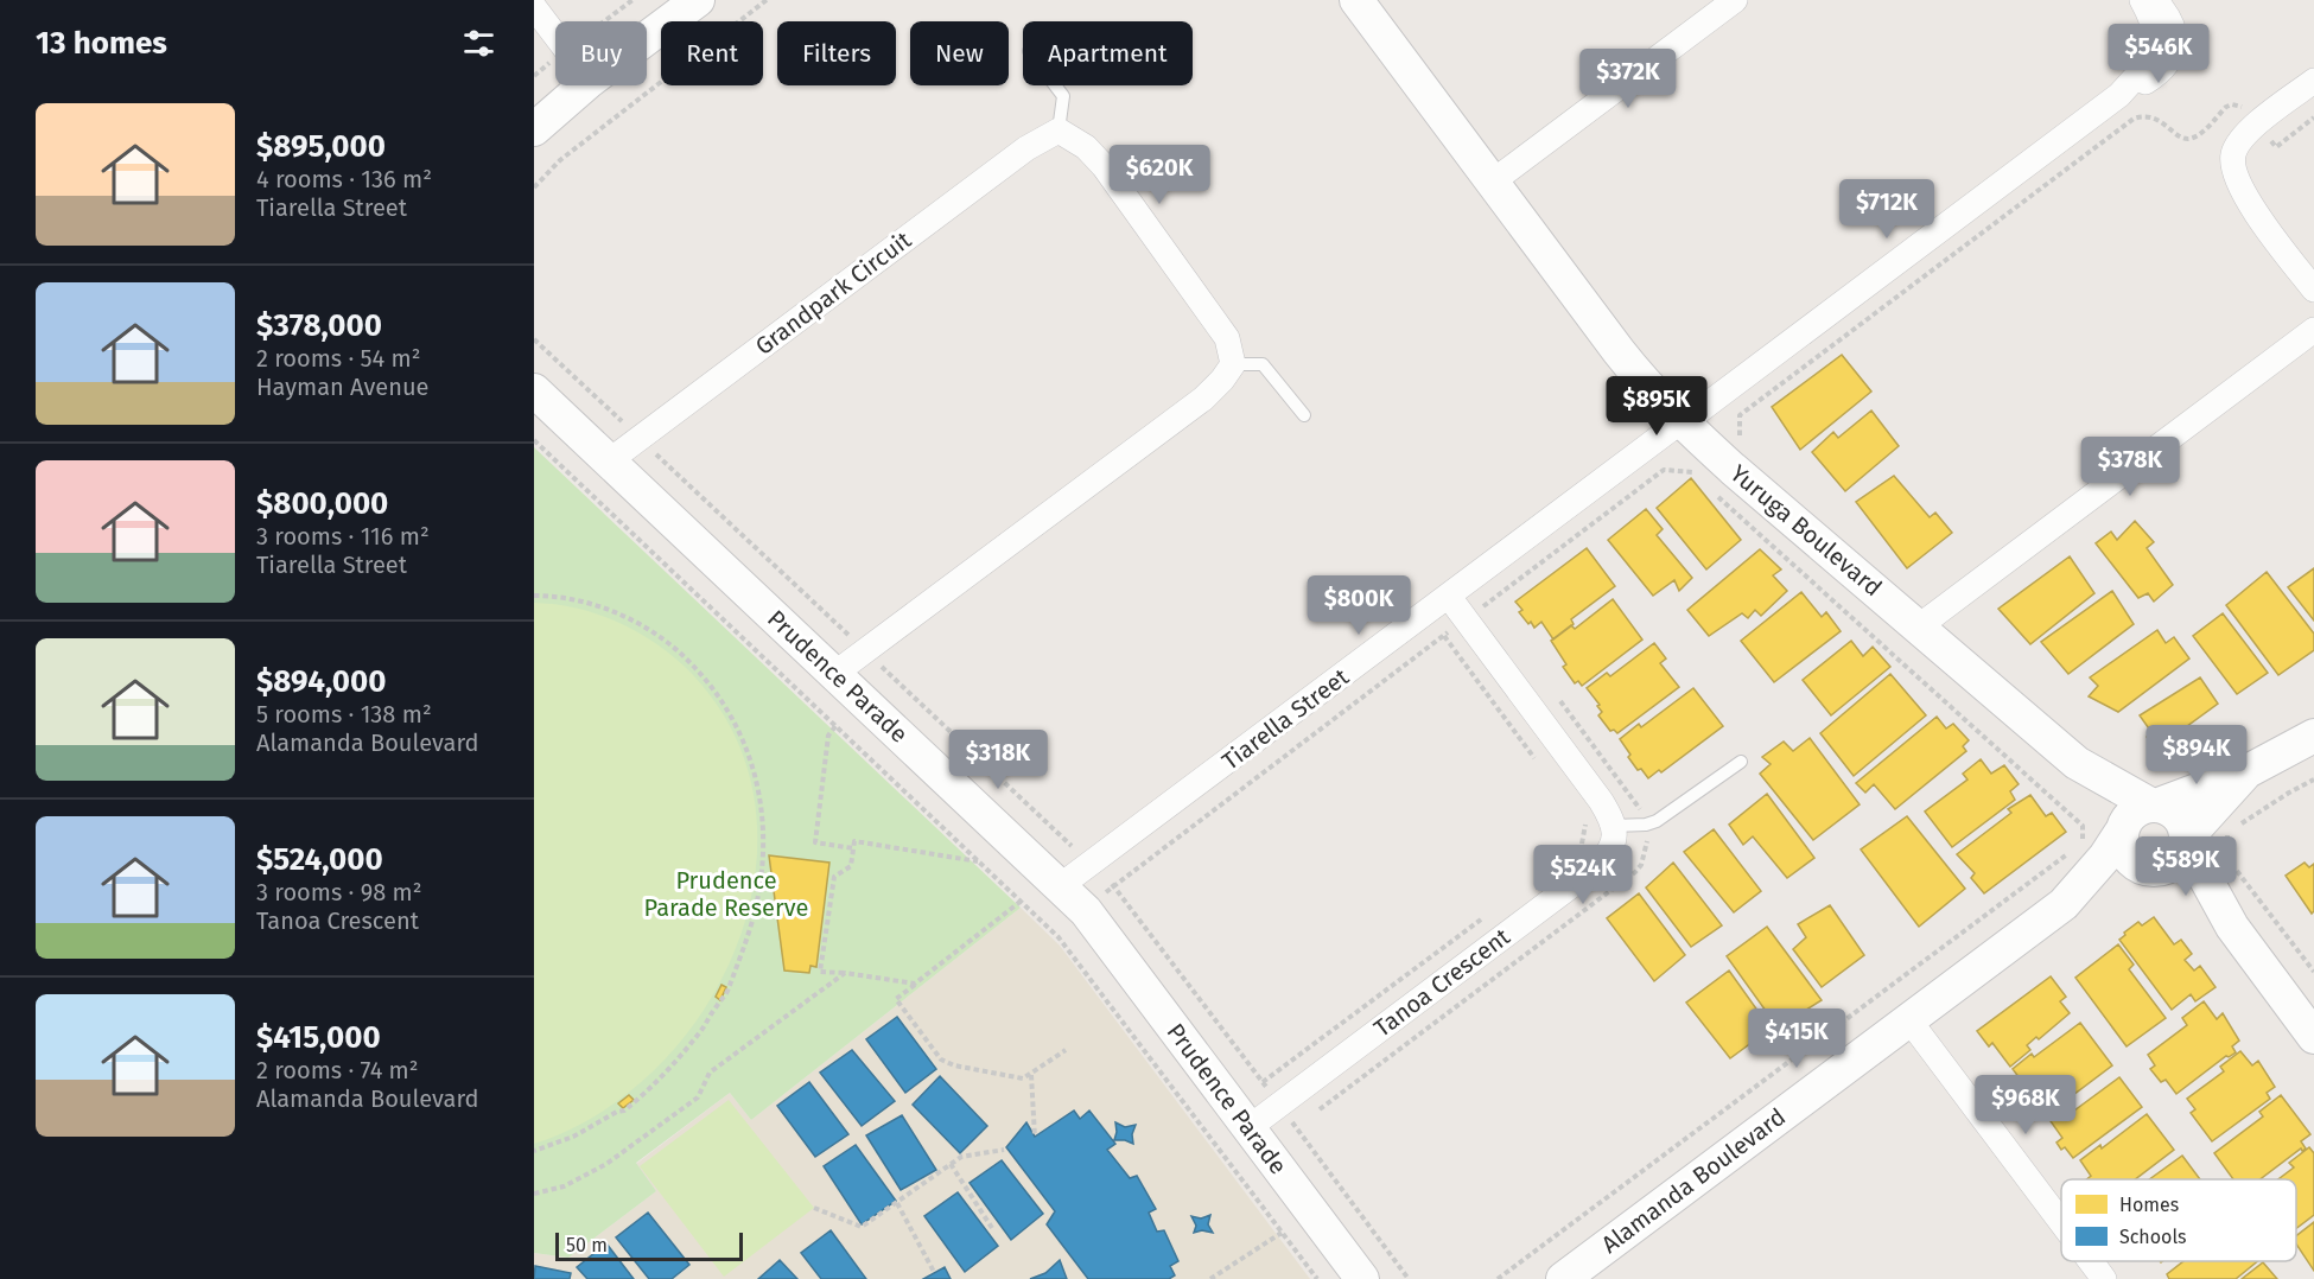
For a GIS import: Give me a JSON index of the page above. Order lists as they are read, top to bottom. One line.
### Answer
{"streets":{"street":["Grandpark Circuit","Yuruga Boulevard","Prudence Parade","Tiarella Street","Tanoa Crescent","Alamanda Boulevard"]},"crossings":[["Grandpark Circuit","Prudence Parade"],["Yuruga Boulevard","Tiarella Street"],["Yuruga Boulevard","Alamanda Boulevard"],["Prudence Parade","Tiarella Street"],["Prudence Parade","Tanoa Crescent"]],"parks":["Prudence Parade Reserve"],"legend":["Homes","Schools"],"scale_bar":"50 m","page":{"heading":"13 homes","chip":["Buy","Rent","Filters","New","Apartment"],"price":["$546K","$372K","$620K","$712K","$895K","$378K","$800K","$894K","$318K","$589K","$524K","$415K","$968K"],"list":[{"name":"$895,000","note":"4 rooms · 136 m² · Tiarella Street"},{"name":"$378,000","note":"2 rooms · 54 m² · Hayman Avenue"},{"name":"$800,000","note":"3 rooms · 116 m² · Tiarella Street"},{"name":"$894,000","note":"5 rooms · 138 m² · Alamanda Boulevard"},{"name":"$524,000","note":"3 rooms · 98 m² · Tanoa Crescent"},{"name":"$415,000","note":"2 rooms · 74 m² · Alamanda Boulevard"}],"scale":"50 m"}}
